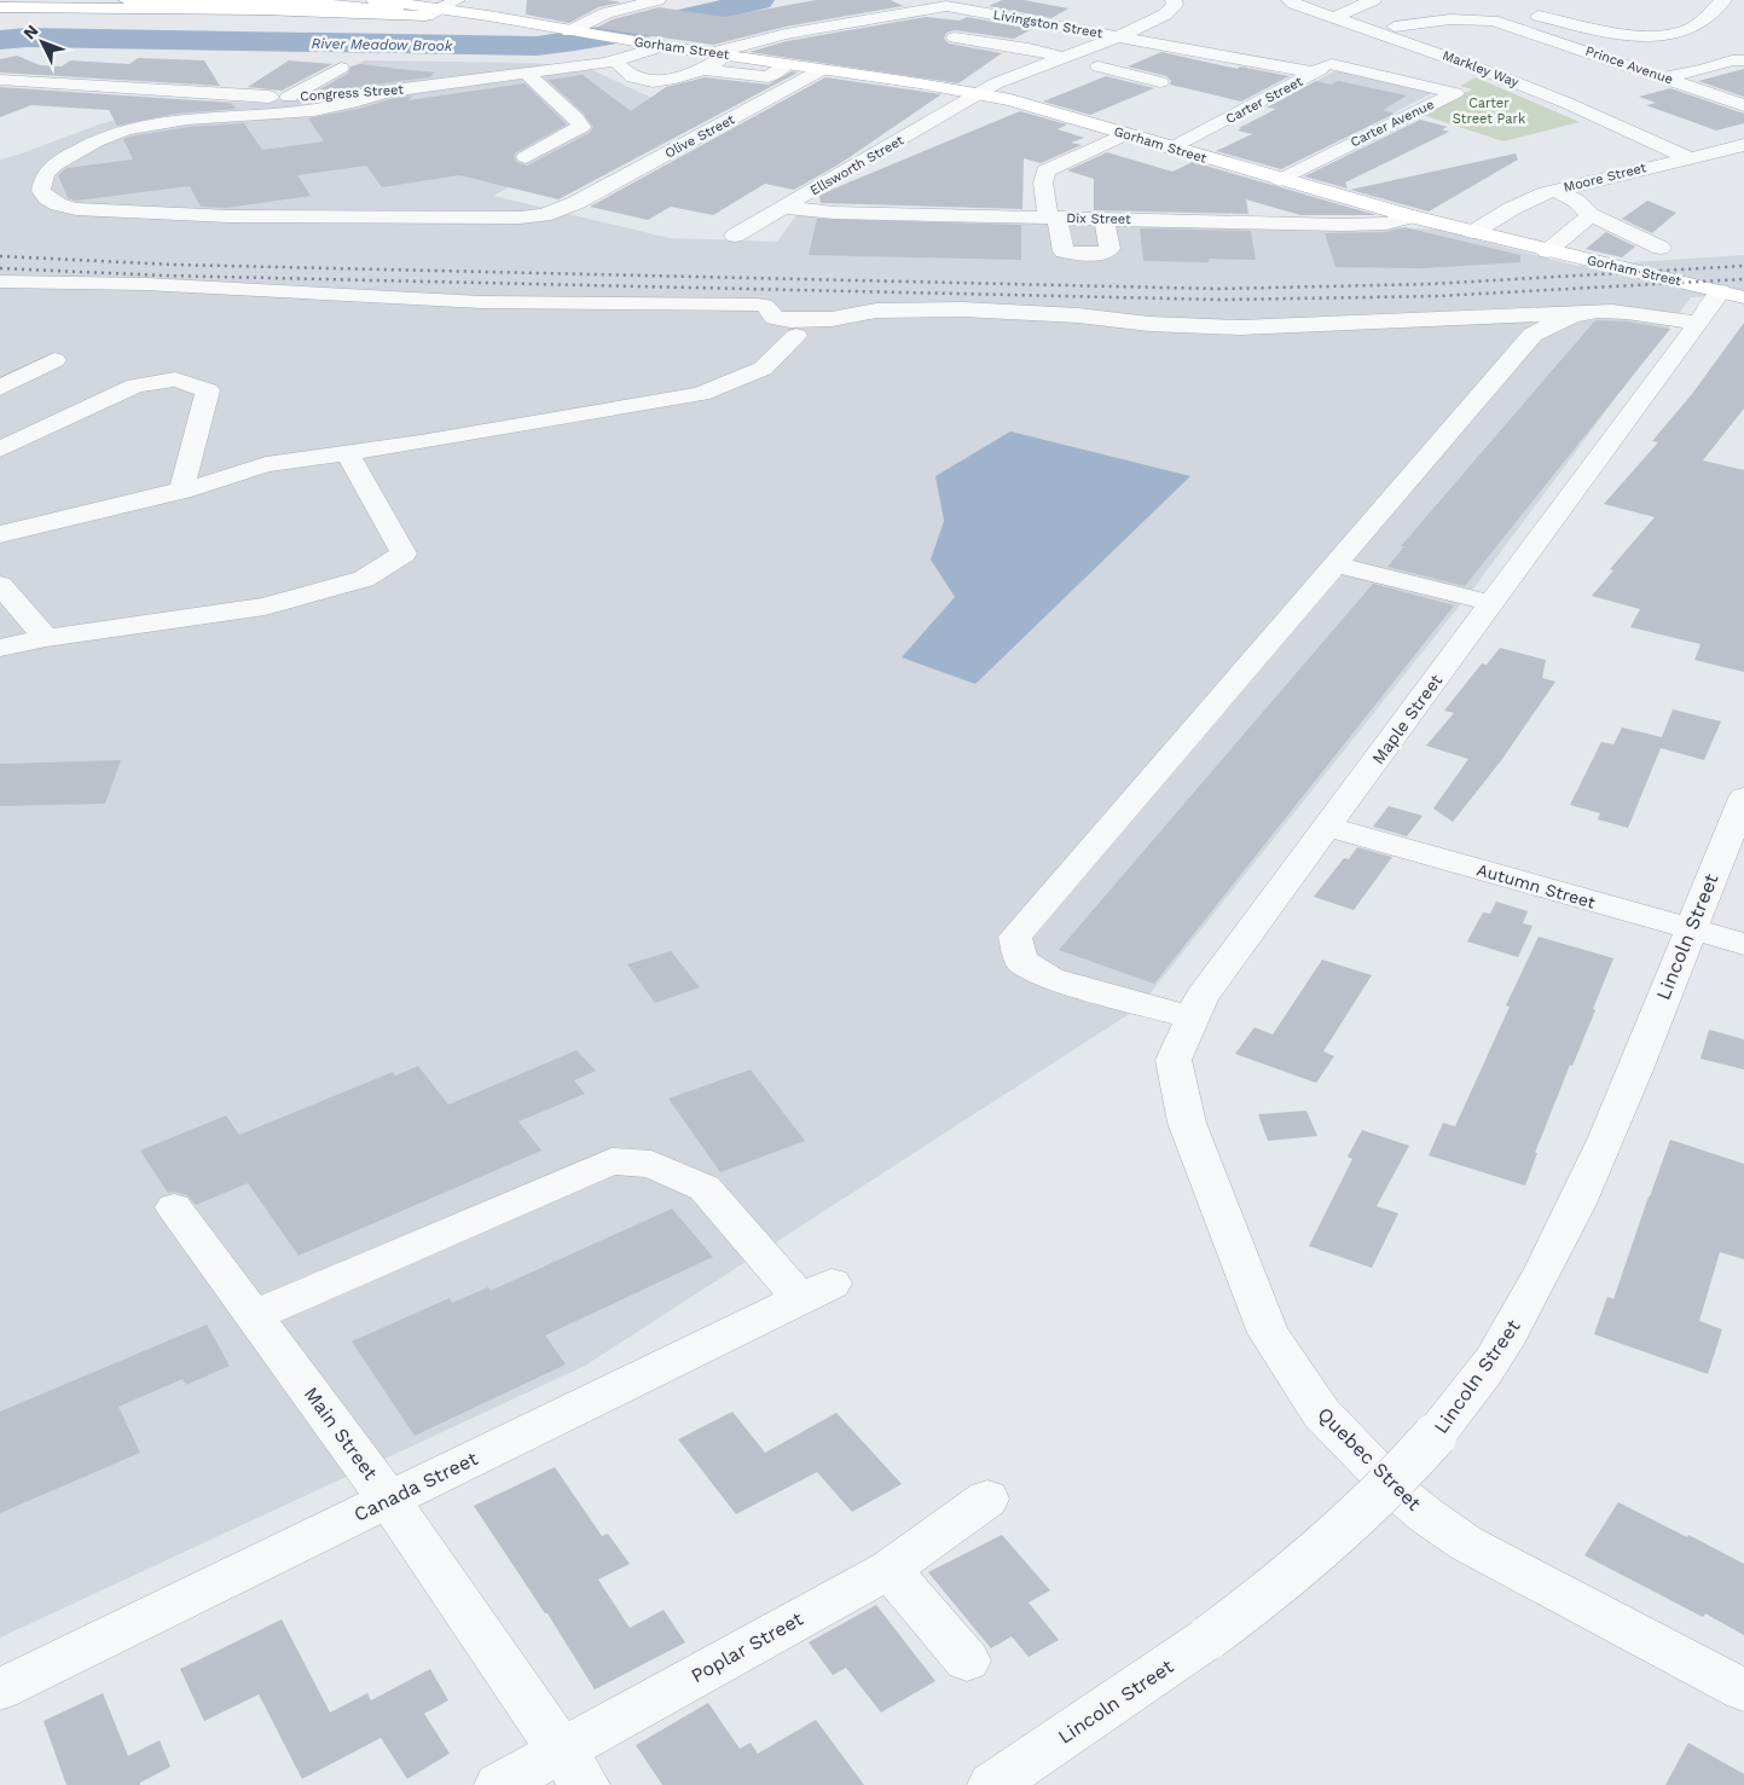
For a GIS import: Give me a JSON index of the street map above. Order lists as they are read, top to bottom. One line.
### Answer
{"streets":{"main road":["Gorham Street"],"street":["Livingston Street","Prince Avenue","Markley Way","Congress Street","Carter Street","Carter Avenue","Olive Street","Ellsworth Street","Moore Street","Dix Street","Maple Street","Autumn Street","Lincoln Street","Main Street","Quebec Street","Canada Street","Poplar Street"]},"crossings":[["Livingston Street","Gorham Street"],["Livingston Street","Congress Street"],["Livingston Street","Carter Street"],["Livingston Street","Ellsworth Street"],["Gorham Street","Congress Street"],["Gorham Street","Carter Street"],["Gorham Street","Carter Avenue"],["Gorham Street","Olive Street"],["Gorham Street","Ellsworth Street"],["Gorham Street","Moore Street"],["Gorham Street","Dix Street"],["Gorham Street","Maple Street"],["Markley Way","Moore Street"],["Congress Street","Olive Street"],["Carter Street","Carter Avenue"],["Ellsworth Street","Dix Street"],["Maple Street","Autumn Street"],["Maple Street","Quebec Street"],["Autumn Street","Lincoln Street"],["Main Street","Canada Street"],["Main Street","Poplar Street"]],"water":["River Meadow Brook"],"parks":["Carter Street Park"],"north":"top left"}
